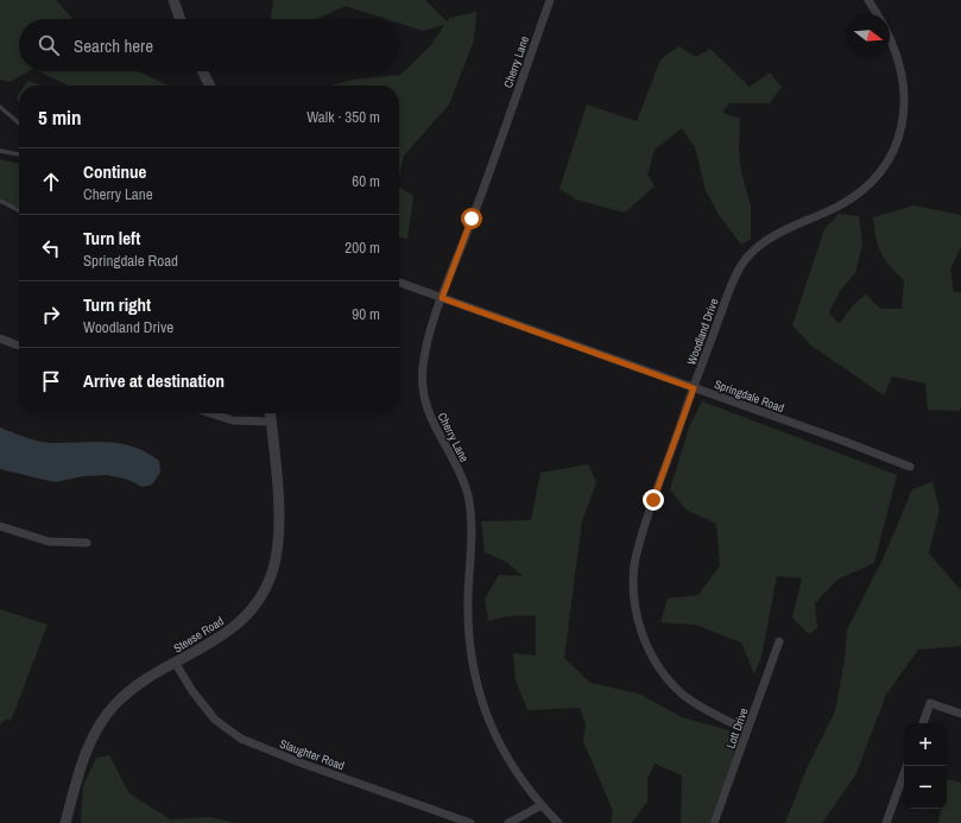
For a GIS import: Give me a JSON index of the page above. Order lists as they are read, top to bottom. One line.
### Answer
{"streets":{"street":["Cherry Lane","Woodland Drive","Springdale Road","Steese Road","Lott Drive","Slaughter Road"]},"crossings":[["Cherry Lane","Springdale Road"],["Woodland Drive","Springdale Road"],["Woodland Drive","Lott Drive"],["Steese Road","Slaughter Road"]],"north":"right","page":{"search":"Search here","heading":["5 min","Walk · 350 m"],"list":[["Continue","Cherry Lane","60 m"],["Turn left","Springdale Road","200 m"],["Turn right","Woodland Drive","90 m"],"Arrive at destination"],"map_buttons":["+","−"]}}
